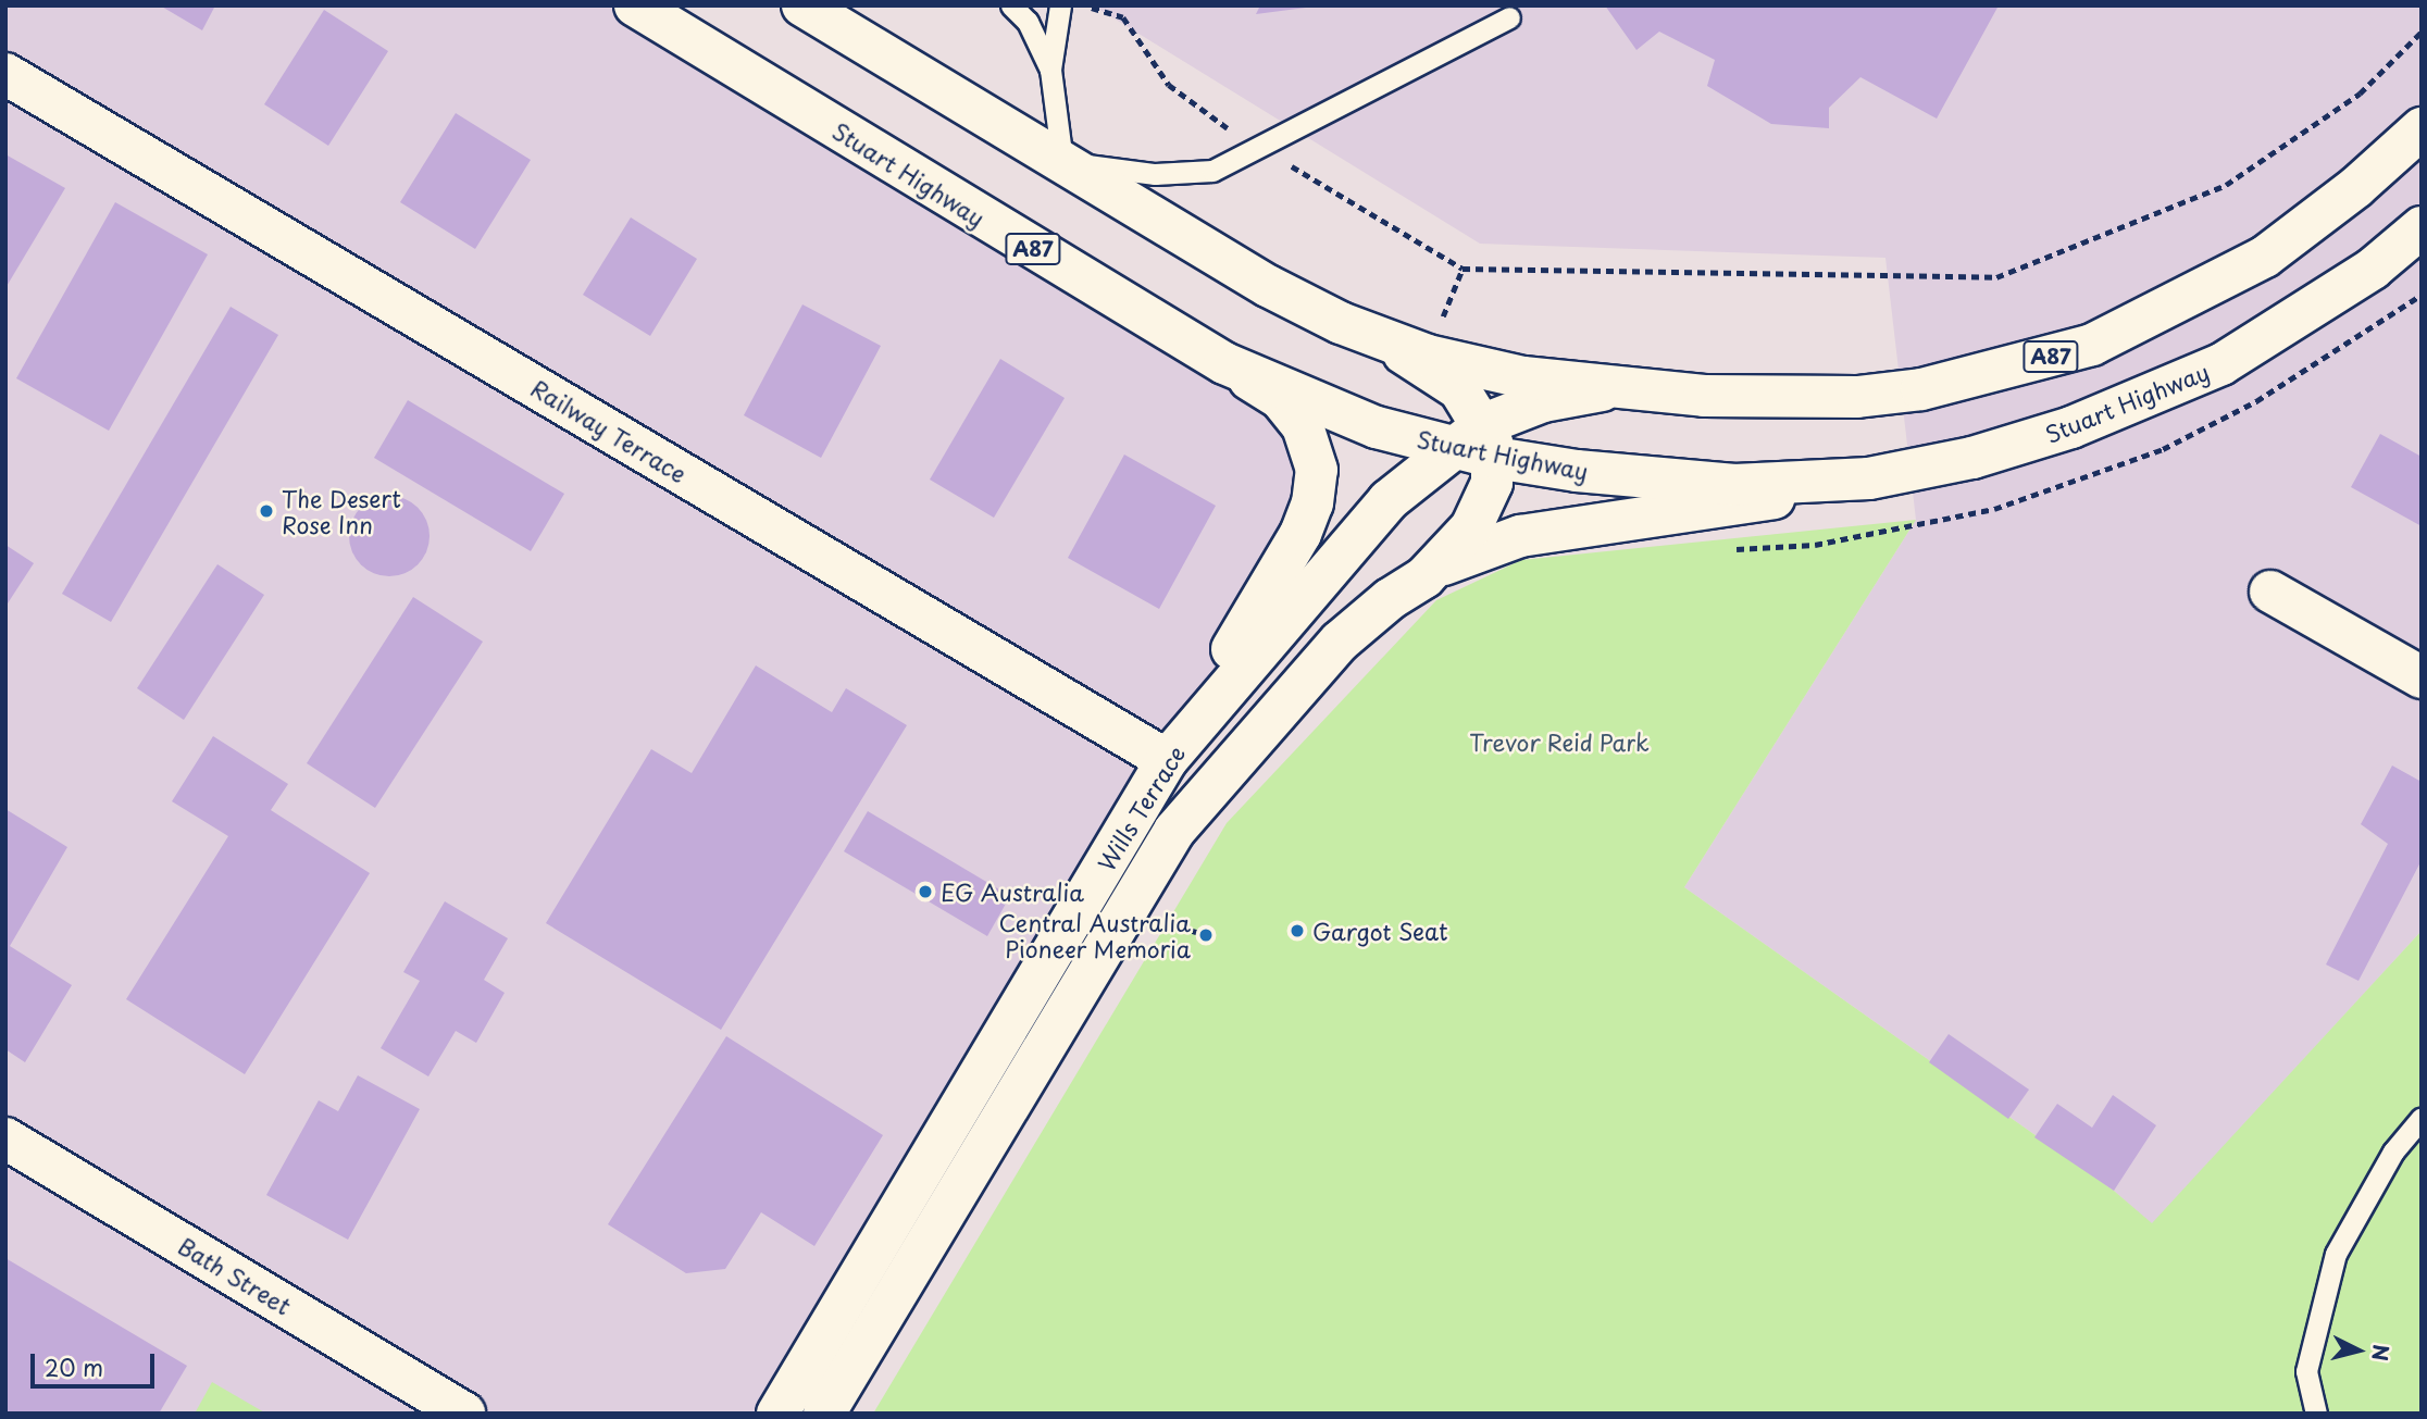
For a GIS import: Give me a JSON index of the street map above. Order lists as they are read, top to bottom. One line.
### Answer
{"streets":{"main road":["Stuart Highway","A87","Railway Terrace","Wills Terrace","Bath Street"]},"crossings":[["Stuart Highway","Wills Terrace"],["Railway Terrace","Wills Terrace"]],"parks":["Trevor Reid Park"],"places":["The Desert Rose Inn","EG Australia","Gargot Seat","Central Australia Pioneer Memoria"],"scale_bar":"20 m","north":"right"}
